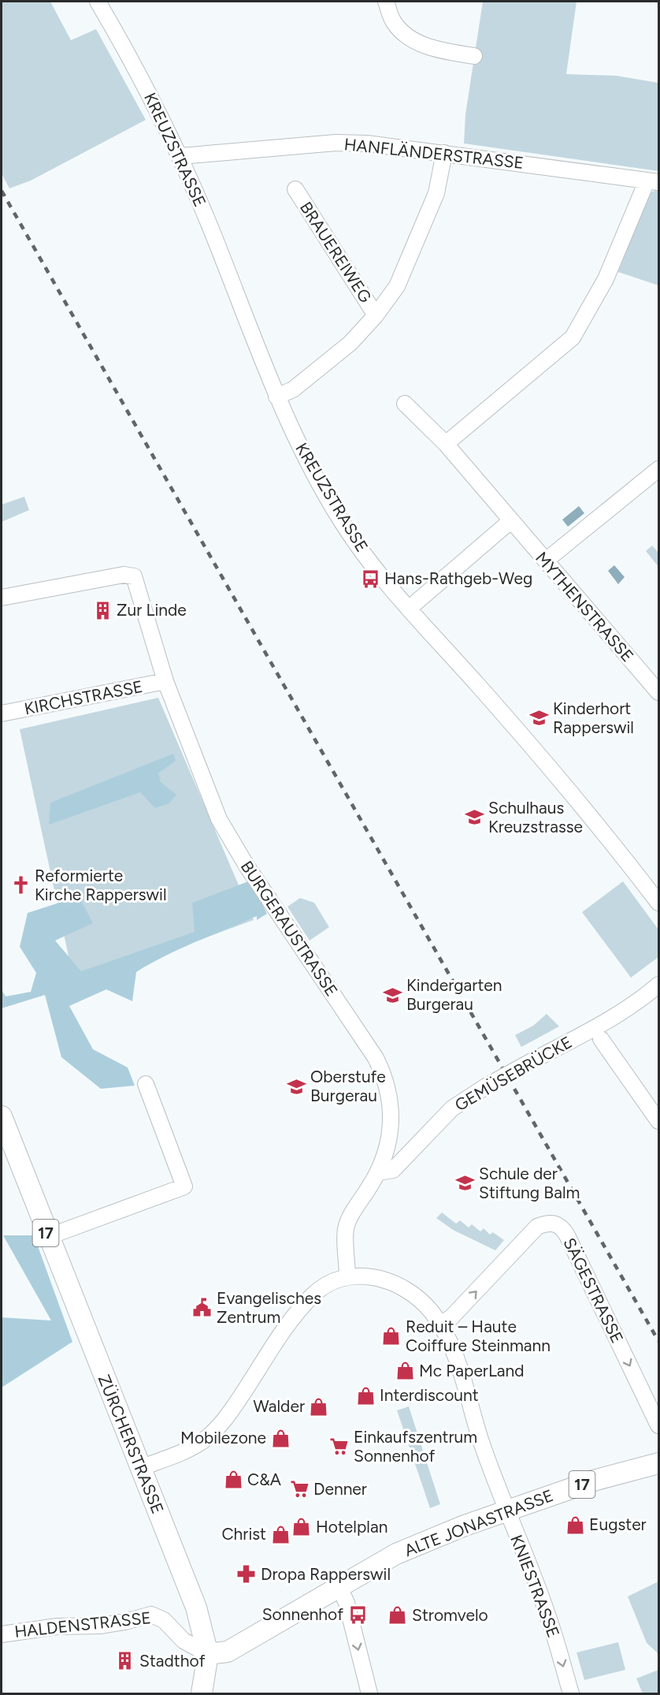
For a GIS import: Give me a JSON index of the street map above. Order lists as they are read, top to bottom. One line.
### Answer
{"streets":{"main road":["17","ZÜRCHERSTRASSE","ALTE JONASTRASSE"],"street":["KREUZSTRASSE","HANFLÄNDERSTRASSE","BRAUEREIWEG","MYTHENSTRASSE","KIRCHSTRASSE","BURGERAUSTRASSE","GEMÜSEBRÜCKE","SÄGESTRASSE","KNIESTRASSE","HALDENSTRASSE"]},"crossings":[["KREUZSTRASSE","HANFLÄNDERSTRASSE"],["KREUZSTRASSE","BRAUEREIWEG"],["HANFLÄNDERSTRASSE","BRAUEREIWEG"],["KIRCHSTRASSE","BURGERAUSTRASSE"],["BURGERAUSTRASSE","GEMÜSEBRÜCKE"],["BURGERAUSTRASSE","KNIESTRASSE"],["SÄGESTRASSE","KNIESTRASSE"],["ZÜRCHERSTRASSE","ALTE JONASTRASSE"],["ZÜRCHERSTRASSE","KNIESTRASSE"],["ZÜRCHERSTRASSE","HALDENSTRASSE"],["ALTE JONASTRASSE","KNIESTRASSE"],["ALTE JONASTRASSE","HALDENSTRASSE"]],"places":{"bus stop":["Hans-Rathgeb-Weg","Sonnenhof"],"building":["Zur Linde","Stadthof"],"school or university":["Kinderhort Rapperswil","Schulhaus Kreuzstrasse","Kindergarten Burgerau","Oberstufe Burgerau","Schule der Stiftung Balm"],"church":["Reformierte Kirche Rapperswil"],"public building":["Evangelisches Zentrum"],"shop":["Reduit – Haute Coiffure Steinmann","Mc PaperLand","Interdiscount","Walder","Mobilezone","C&A","Eugster","Hotelplan","Christ","Stromvelo"],"supermarket":["Einkaufszentrum Sonnenhof","Denner"],"pharmacy":["Dropa Rapperswil"]}}
